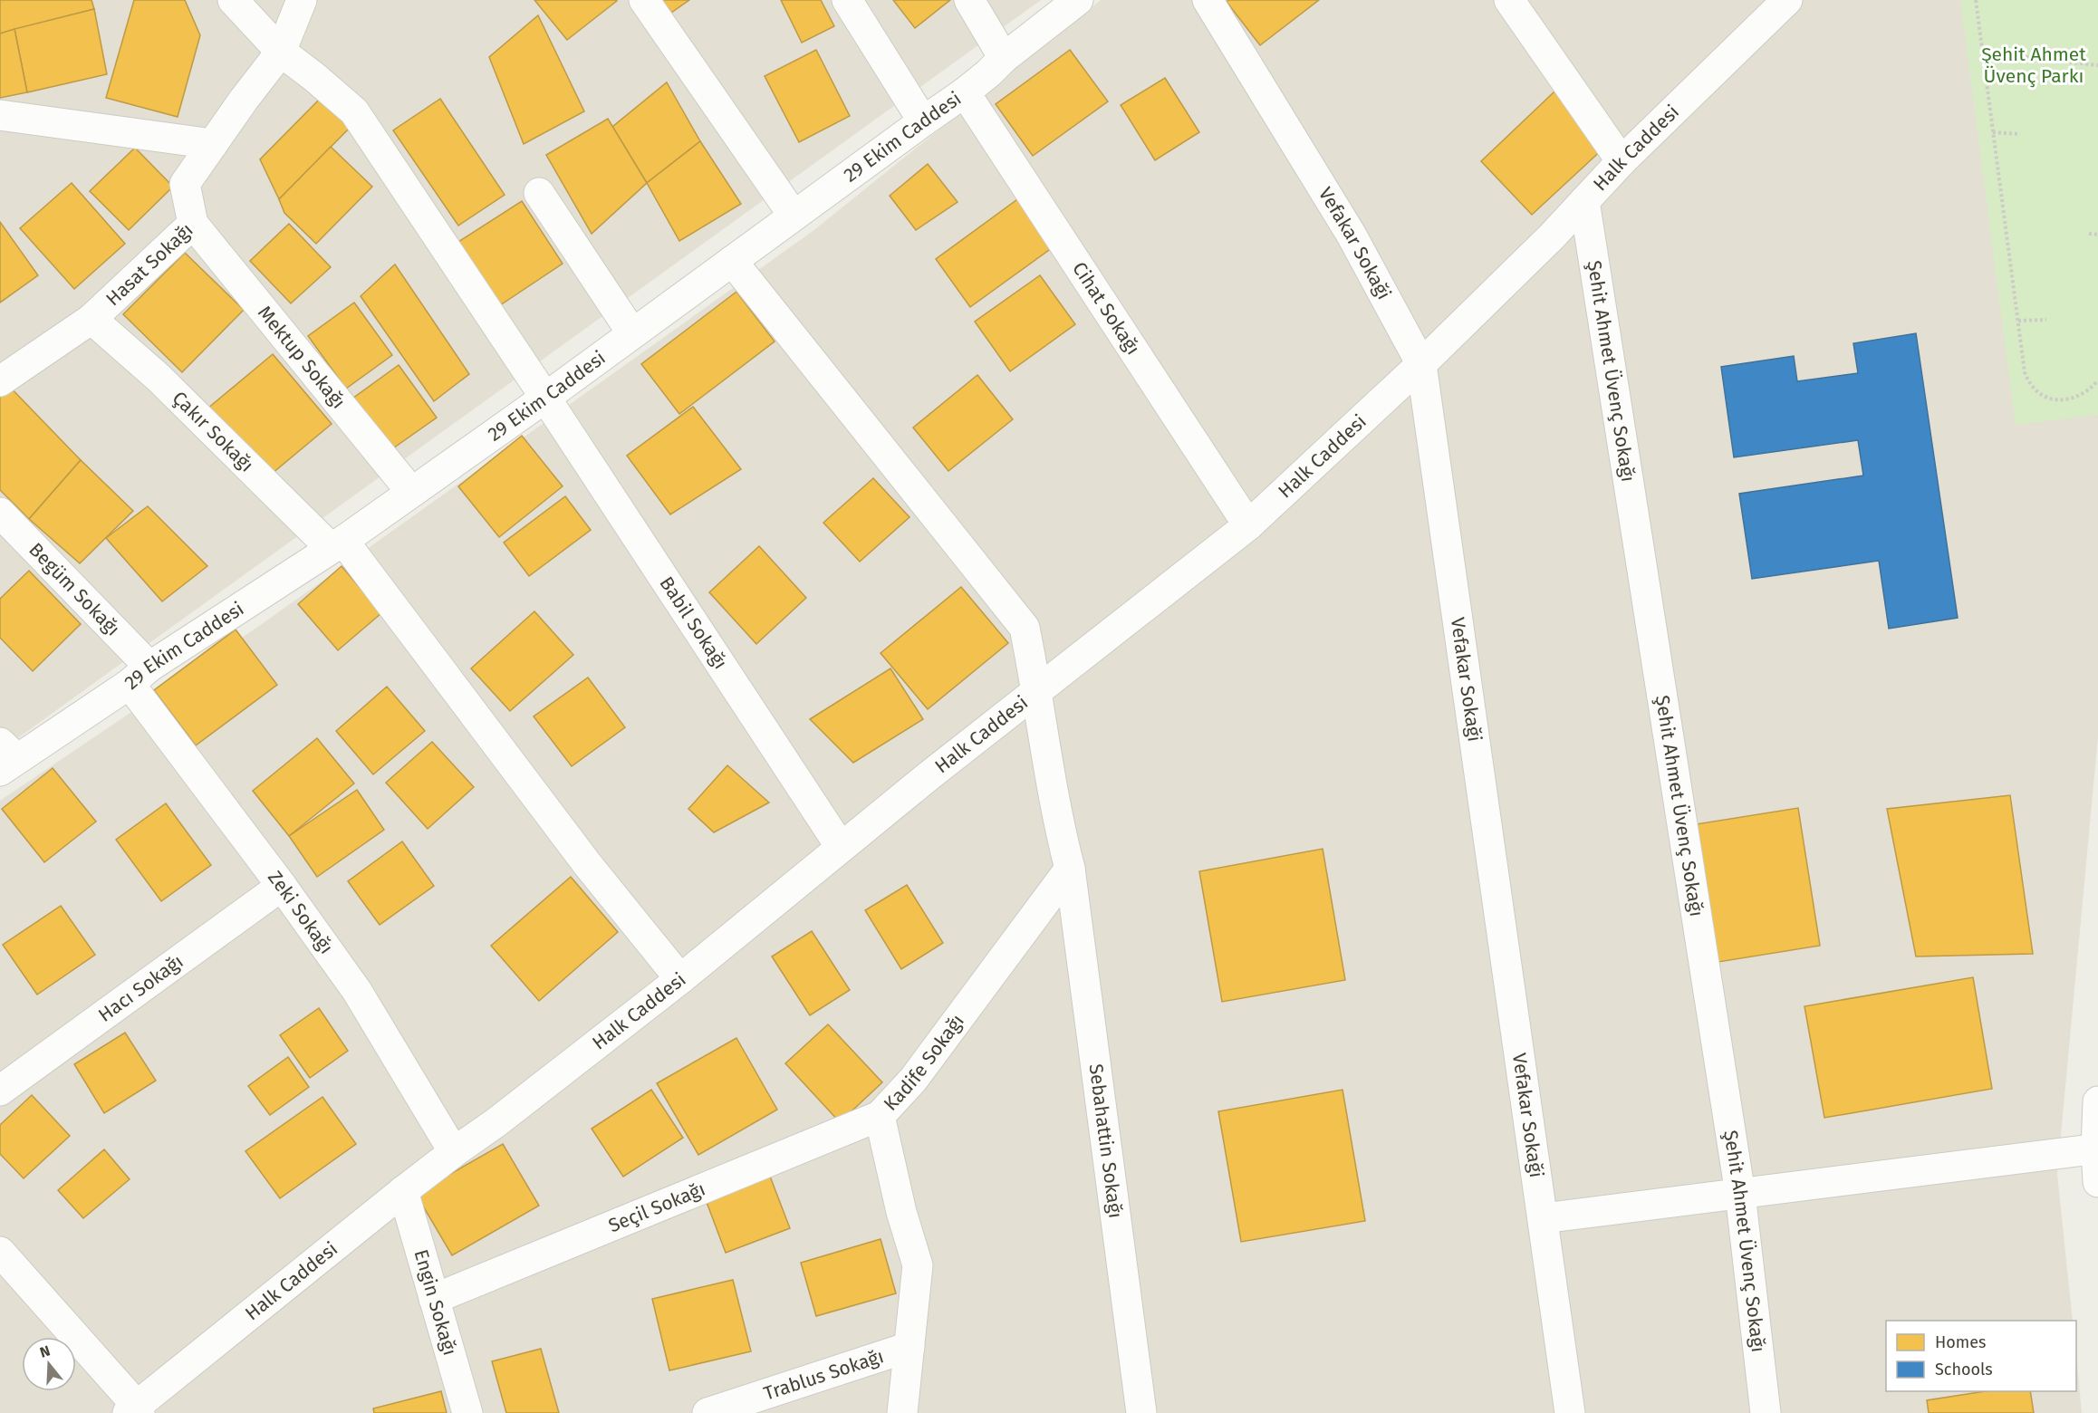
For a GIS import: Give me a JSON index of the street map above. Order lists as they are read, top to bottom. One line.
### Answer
{"streets":{"street":["29 Ekim Caddesi","Halk Caddesi","Vefakar Sokaği","Hasat Sokağı","Cihat Sokağı","Mektup Sokağı","Şehit Ahmet Üvenç Sokağı","Çakır Sokağı","Begüm Sokağı","Babil Sokağı","Zeki Sokağı","Hacı Sokağı","Kadife Sokağı","Sebahattin Sokağı","Seçil Sokağı","Engin Sokağı","Trablus Sokağı"]},"crossings":[["29 Ekim Caddesi","Cihat Sokağı"],["29 Ekim Caddesi","Mektup Sokağı"],["29 Ekim Caddesi","Çakır Sokağı"],["29 Ekim Caddesi","Begüm Sokağı"],["29 Ekim Caddesi","Babil Sokağı"],["29 Ekim Caddesi","Zeki Sokağı"],["29 Ekim Caddesi","Sebahattin Sokağı"],["Halk Caddesi","Vefakar Sokaği"],["Halk Caddesi","Cihat Sokağı"],["Halk Caddesi","Şehit Ahmet Üvenç Sokağı"],["Halk Caddesi","Çakır Sokağı"],["Halk Caddesi","Babil Sokağı"],["Halk Caddesi","Zeki Sokağı"],["Halk Caddesi","Sebahattin Sokağı"],["Halk Caddesi","Engin Sokağı"],["Hasat Sokağı","Mektup Sokağı"],["Hasat Sokağı","Çakır Sokağı"],["Hasat Sokağı","Babil Sokağı"],["Begüm Sokağı","Zeki Sokağı"],["Zeki Sokağı","Hacı Sokağı"],["Kadife Sokağı","Sebahattin Sokağı"],["Kadife Sokağı","Seçil Sokağı"],["Kadife Sokağı","Trablus Sokağı"],["Seçil Sokağı","Engin Sokağı"]],"parks":["Şehit Ahmet Üvenç Parkı"],"legend":["Homes","Schools"],"north":"top"}
